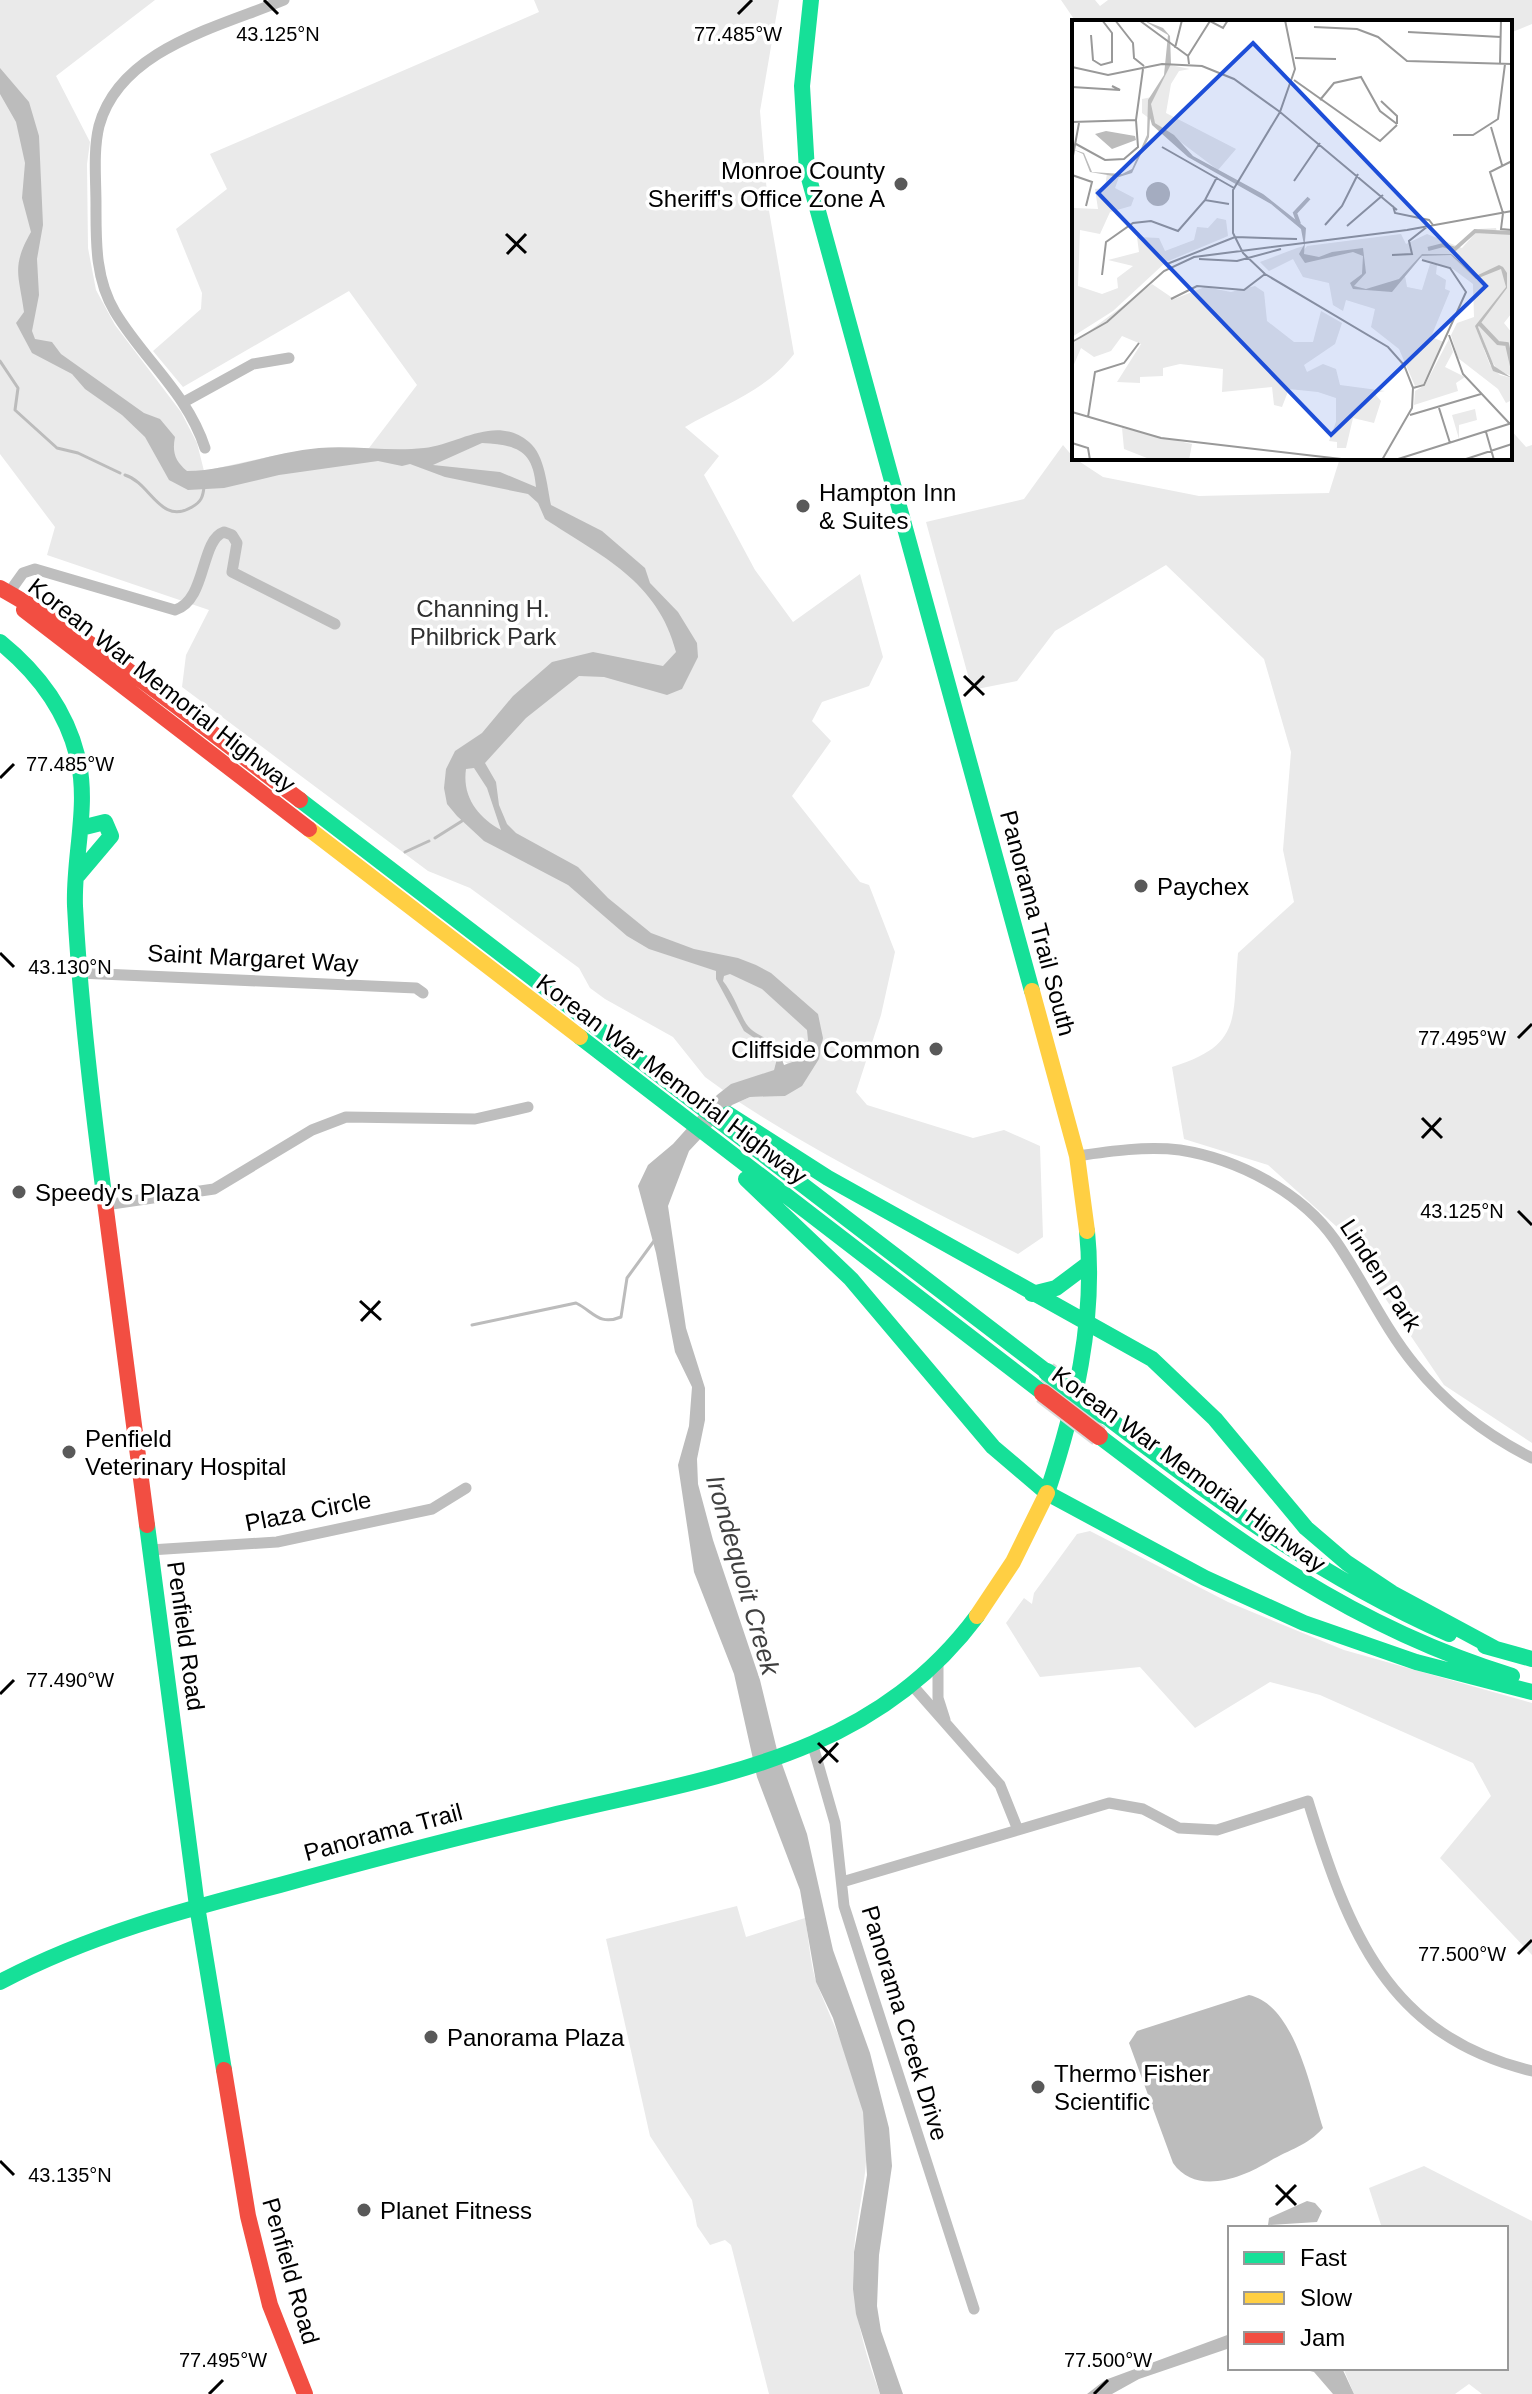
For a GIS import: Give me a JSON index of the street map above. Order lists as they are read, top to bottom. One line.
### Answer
{"streets":{"main road":["Korean War Memorial Highway","Panorama Trail South","Penfield Road","Panorama Trail"],"street":["Saint Margaret Way","Linden Park","Plaza Circle","Panorama Creek Drive"]},"crossings":[["Panorama Trail South","Linden Park"],["Panorama Trail South","Panorama Trail"],["Panorama Trail South","Panorama Creek Drive"],["Saint Margaret Way","Penfield Road"],["Plaza Circle","Penfield Road"],["Penfield Road","Panorama Trail"]],"water":["Irondequoit Creek"],"parks":["Channing H. Philbrick Park"],"places":["Monroe County Sheriff's Office Zone A","Hampton Inn & Suites","Paychex","Cliffside Common","Speedy's Plaza","Penfield Veterinary Hospital","Panorama Plaza","Thermo Fisher Scientific","Planet Fitness"],"legend":["Fast","Slow","Jam"],"coordinates":["43.125°N","77.485°W","43.130°N","77.495°W","77.490°W","77.500°W","43.135°N"]}
